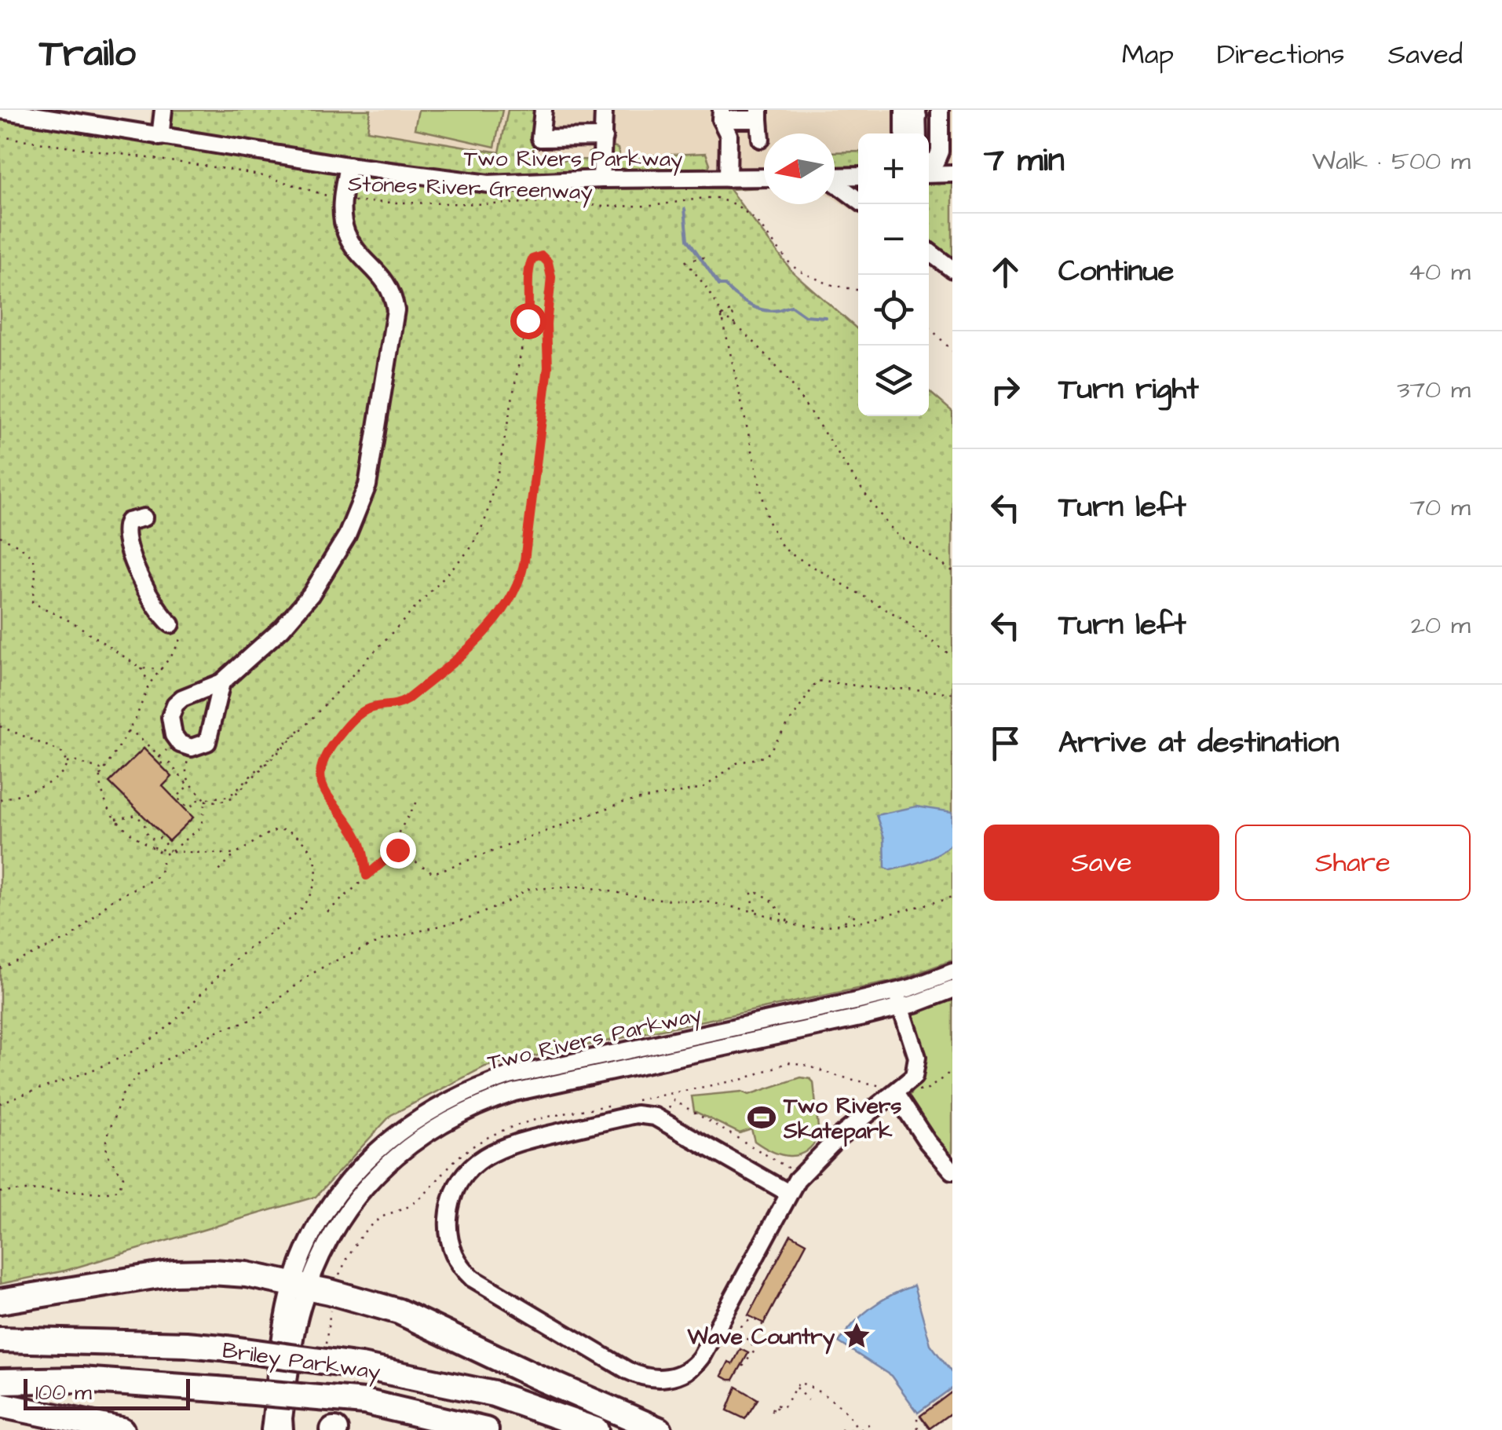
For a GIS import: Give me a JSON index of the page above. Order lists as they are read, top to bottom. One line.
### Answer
{"streets":{"highway":["Briley Parkway"],"street":["Two Rivers Parkway"],"path":["Stones River Greenway"]},"places":{"sports":["Two Rivers Skatepark"],"place":["Wave Country"]},"scale_bar":"100 m","north":"left","page":{"header":"Trailo","nav":["Map","Directions","Saved"],"heading":["7 min","Walk · 500 m"],"map_buttons":["+","−"],"list":[["Continue","40 m"],["Turn right","370 m"],["Turn left","70 m"],["Turn left","20 m"],"Arrive at destination"],"buttons":["Save","Share"],"scale":"100 m"}}
